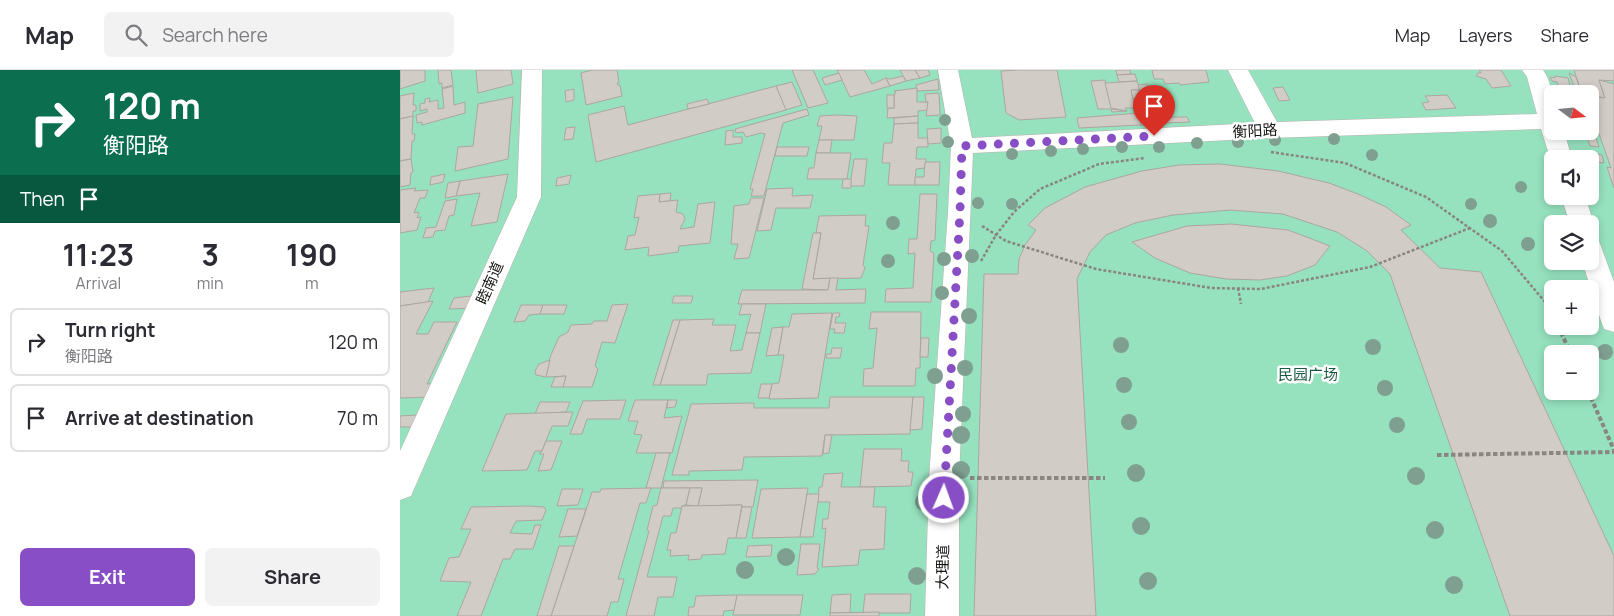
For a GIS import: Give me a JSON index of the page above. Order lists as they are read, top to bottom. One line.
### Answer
{"streets":{"street":["衡阳路","睦南道","大理道"]},"crossings":[["衡阳路","大理道"]],"parks":["民园广场"],"north":"right","page":{"header":"Map","search":"Search here","nav":["Map","Layers","Share"],"turn":["120 m","衡阳路"],"map_buttons":["+","−"],"then":"Then","eta":["11:23","Arrival","3","min","190","m"],"list":[{"name":"Turn right","note":"衡阳路","value":"120 m"},{"name":"Arrive at destination","value":"70 m"}],"buttons":["Exit","Share"]}}
